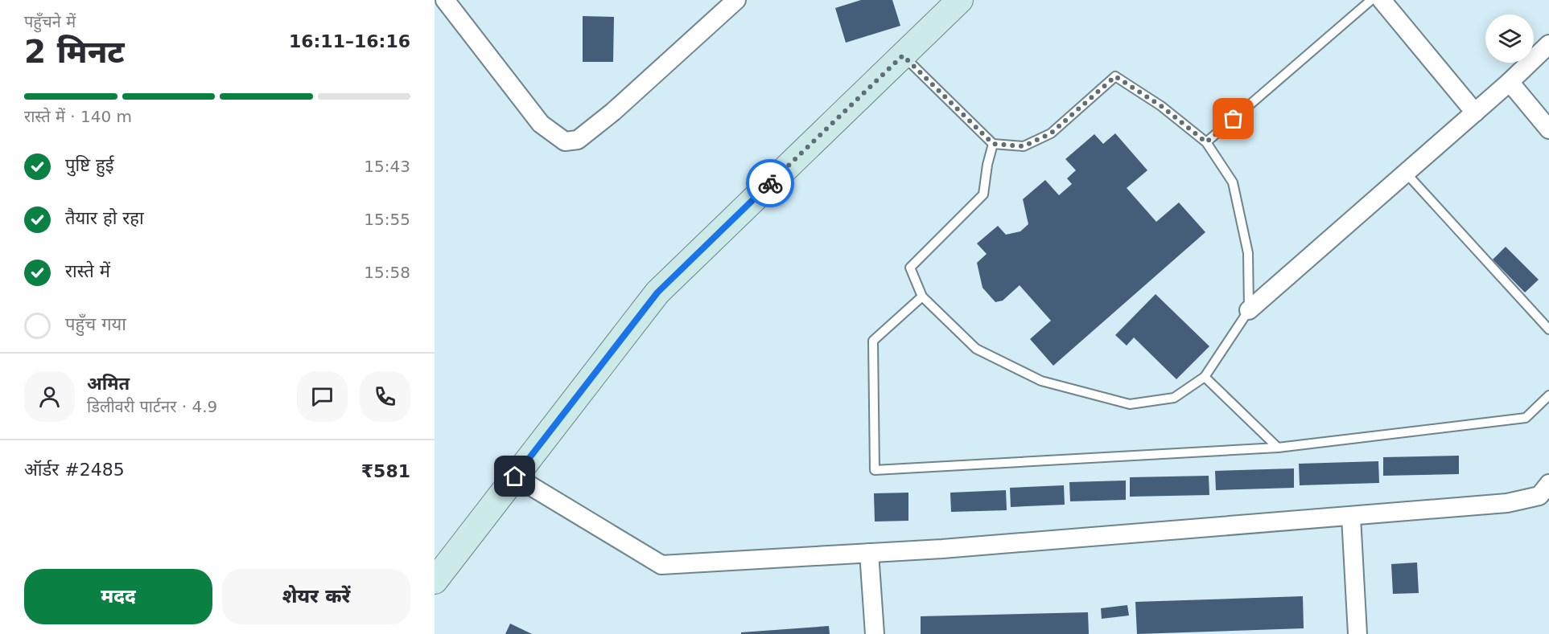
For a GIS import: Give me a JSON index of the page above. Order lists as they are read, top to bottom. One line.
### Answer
{"page":{"heading":["2 मिनट","पहुँचने में","16:11–16:16"],"panel":["अमित","डिलीवरी पार्टनर · 4.9","ऑर्डर #2485","₹581"],"bar":"रास्ते में · 140 m","list":[["पुष्टि हुई","15:43"],["तैयार हो रहा","15:55"],["रास्ते में","15:58"],"पहुँच गया"],"buttons":["मदद","शेयर करें"]}}
